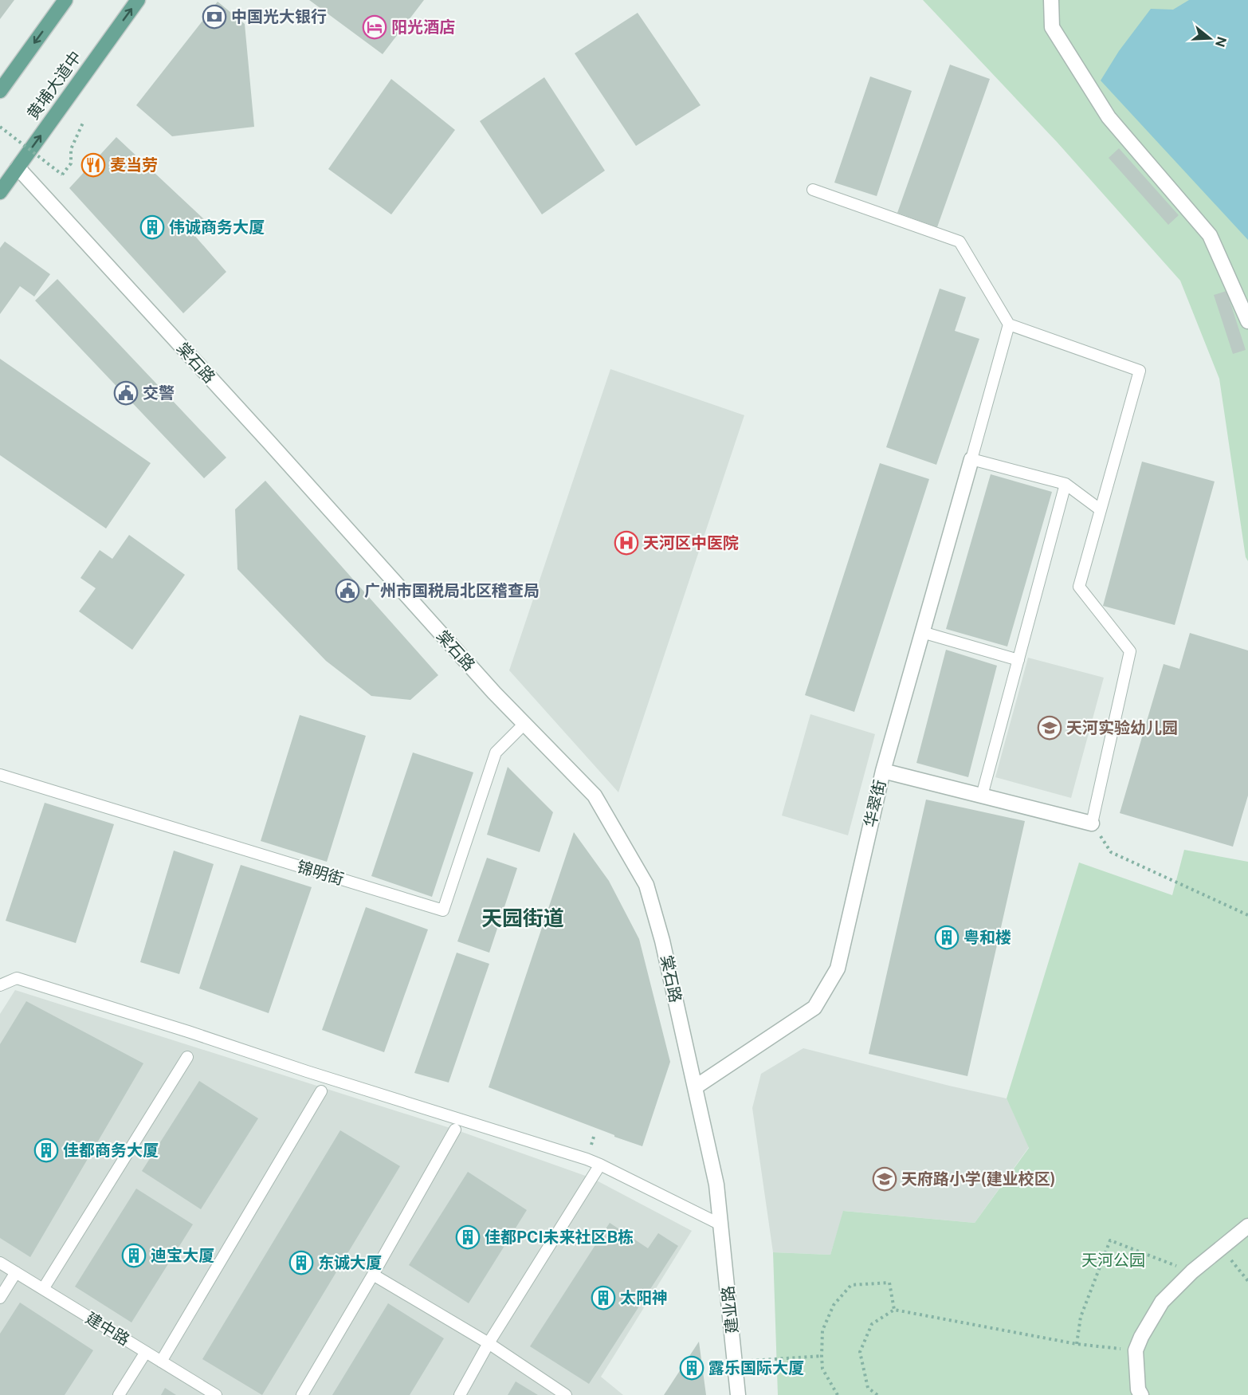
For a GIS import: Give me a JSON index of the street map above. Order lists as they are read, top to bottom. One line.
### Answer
{"streets":{"main road":["黄埔大道中"],"street":["棠石路","华翠街","建业路"],"lane":["锦明街","建中路"]},"crossings":[["黄埔大道中","棠石路"],["棠石路","华翠街"],["棠石路","锦明街"],["棠石路","建业路"]],"districts":["天园街道"],"parks":["天河公园"],"places":{"bank":["中国光大银行"],"hotel":["阳光酒店"],"restaurant":["麦当劳"],"building":["伟诚商务大厦","粤和楼","佳都商务大厦","佳都PCI未来社区B栋","迪宝大厦","东诚大厦","太阳神","露乐国际大厦"],"public building":["交警","广州市国税局北区稽查局"],"hospital":["天河区中医院"],"school or university":["天河实验幼儿园","天府路小学(建业校区)"]},"north":"right"}
